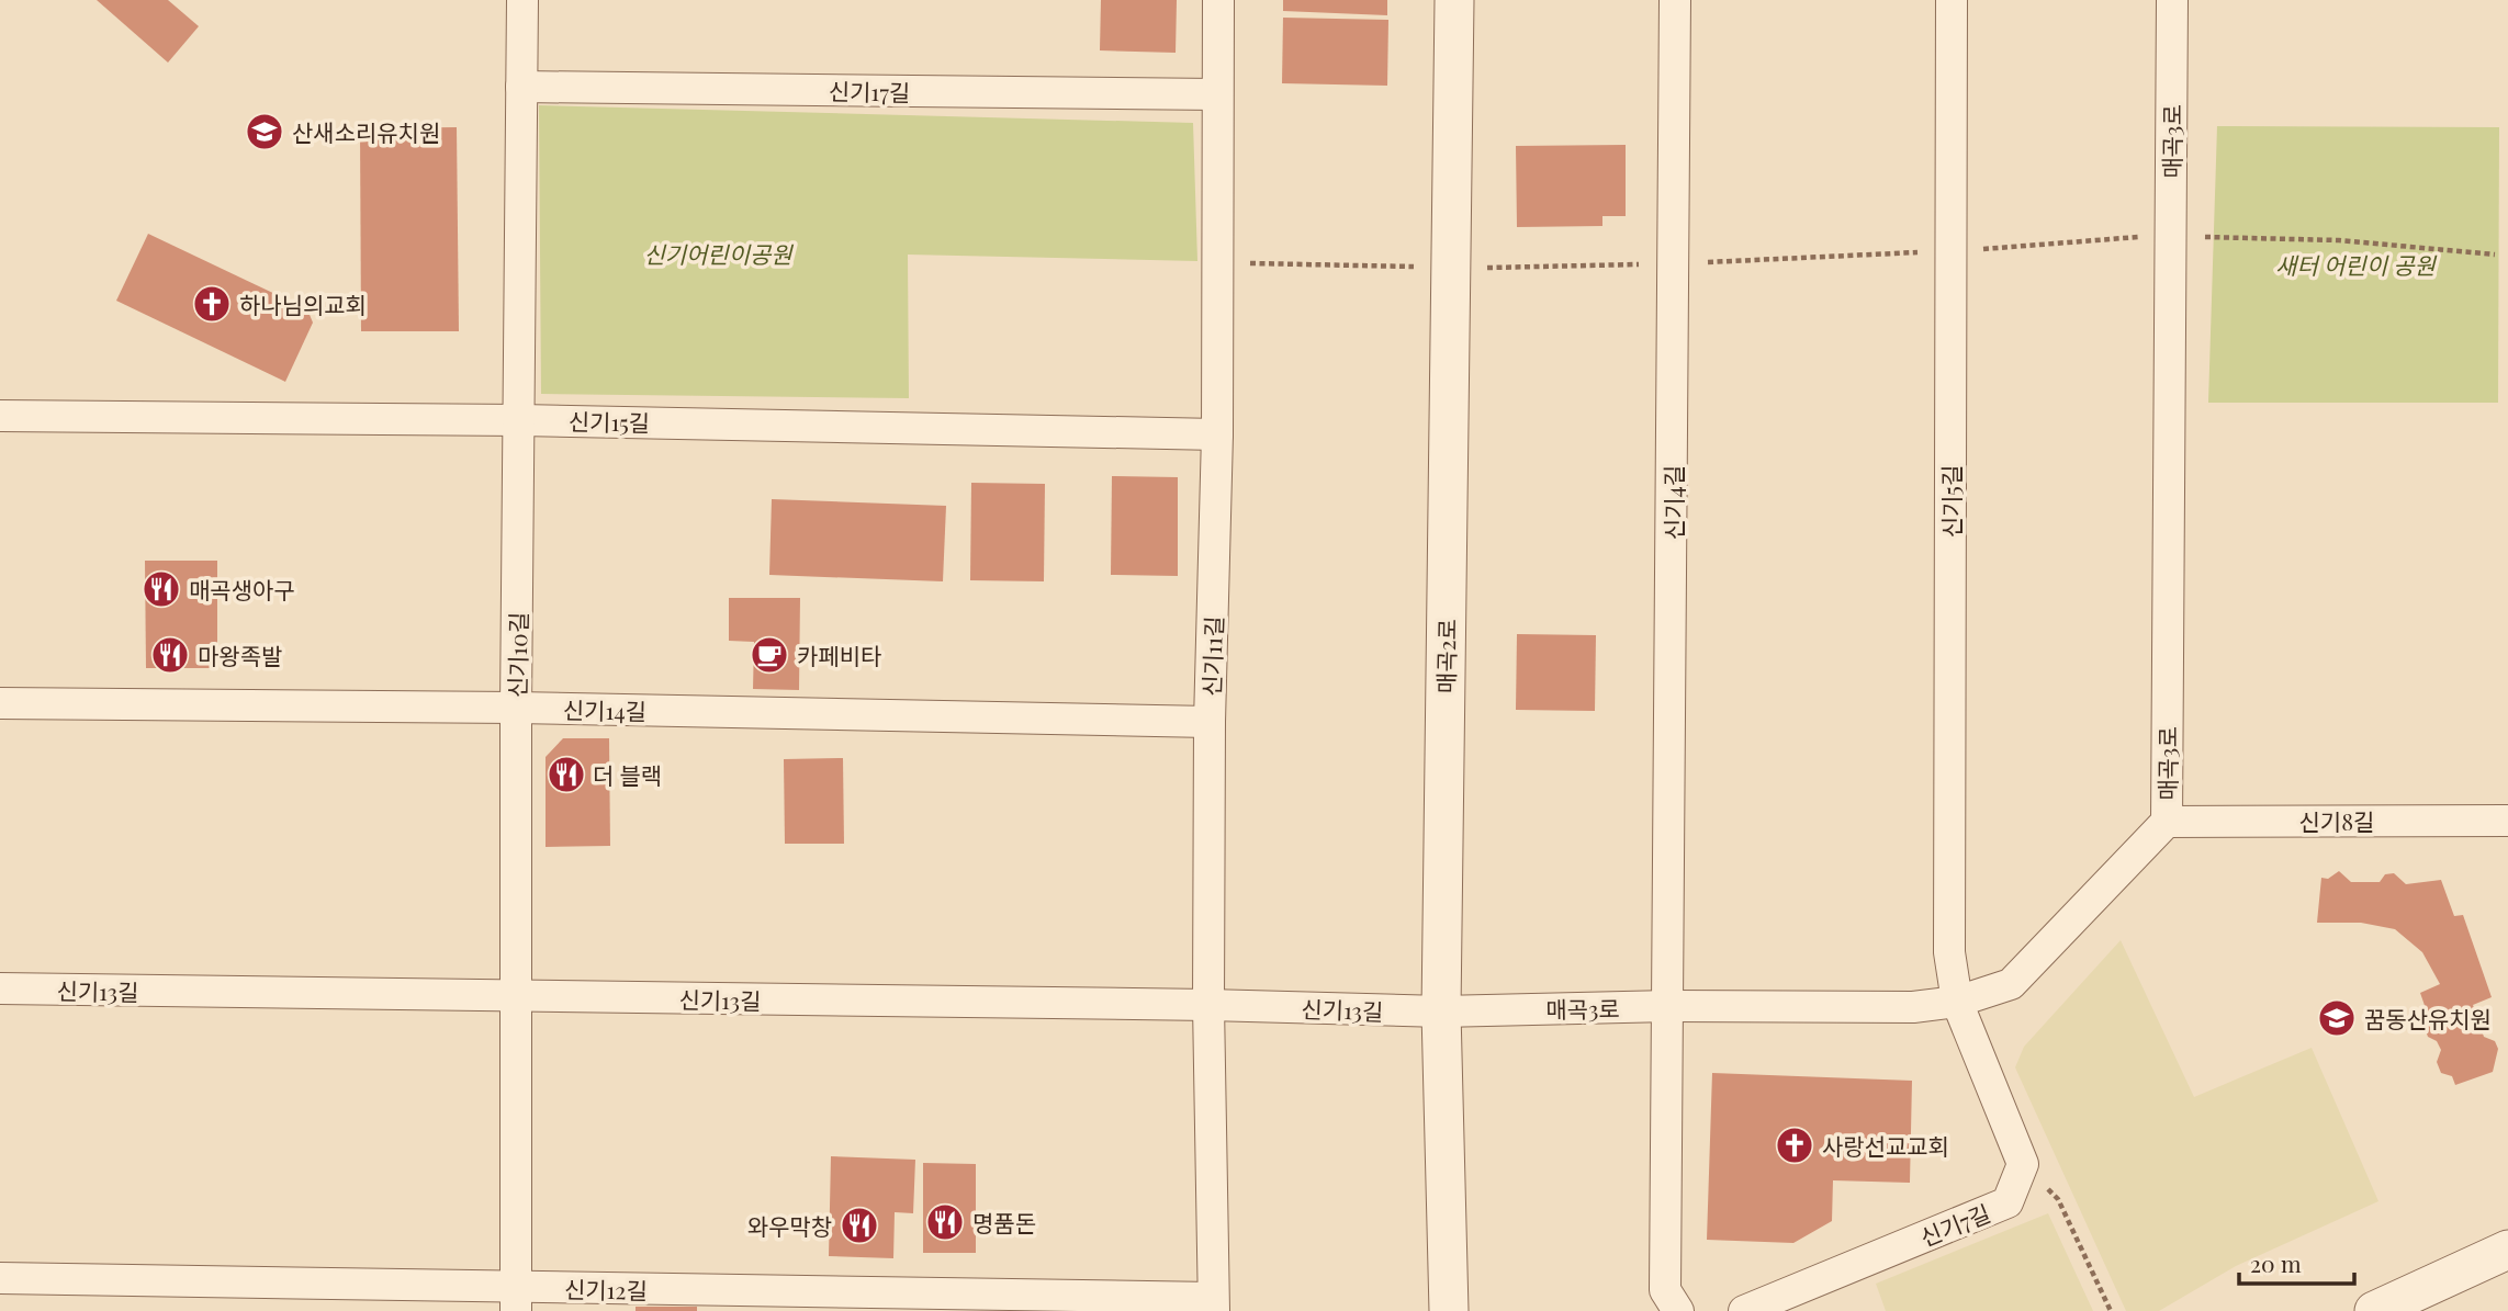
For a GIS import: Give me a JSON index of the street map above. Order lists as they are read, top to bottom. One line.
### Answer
{"streets":{"street":["신기17길","매곡3로","신기15길","신기5길","신기4길","신기10길","신기11길","매곡2로","신기14길","신기8길","신기13길","신기7길","신기12길"]},"crossings":[["신기17길","신기10길"],["신기17길","신기11길"],["매곡3로","신기5길"],["매곡3로","신기4길"],["매곡3로","매곡2로"],["매곡3로","신기8길"],["매곡3로","신기13길"],["신기15길","신기10길"],["신기15길","신기11길"],["신기10길","신기14길"],["신기10길","신기13길"],["신기10길","신기12길"],["신기11길","신기14길"],["신기11길","신기13길"],["신기11길","신기12길"],["매곡2로","신기13길"]],"parks":["신기어린이공원","새터 어린이 공원"],"places":{"school or university":["산새소리유치원","꿈동산유치원"],"church":["하나님의교회","사랑선교교회"],"restaurant":["매곡생아구","마왕족발","더 블랙","명품돈","와우막창"],"cafe":["카페비타"]},"scale_bar":"20 m"}
